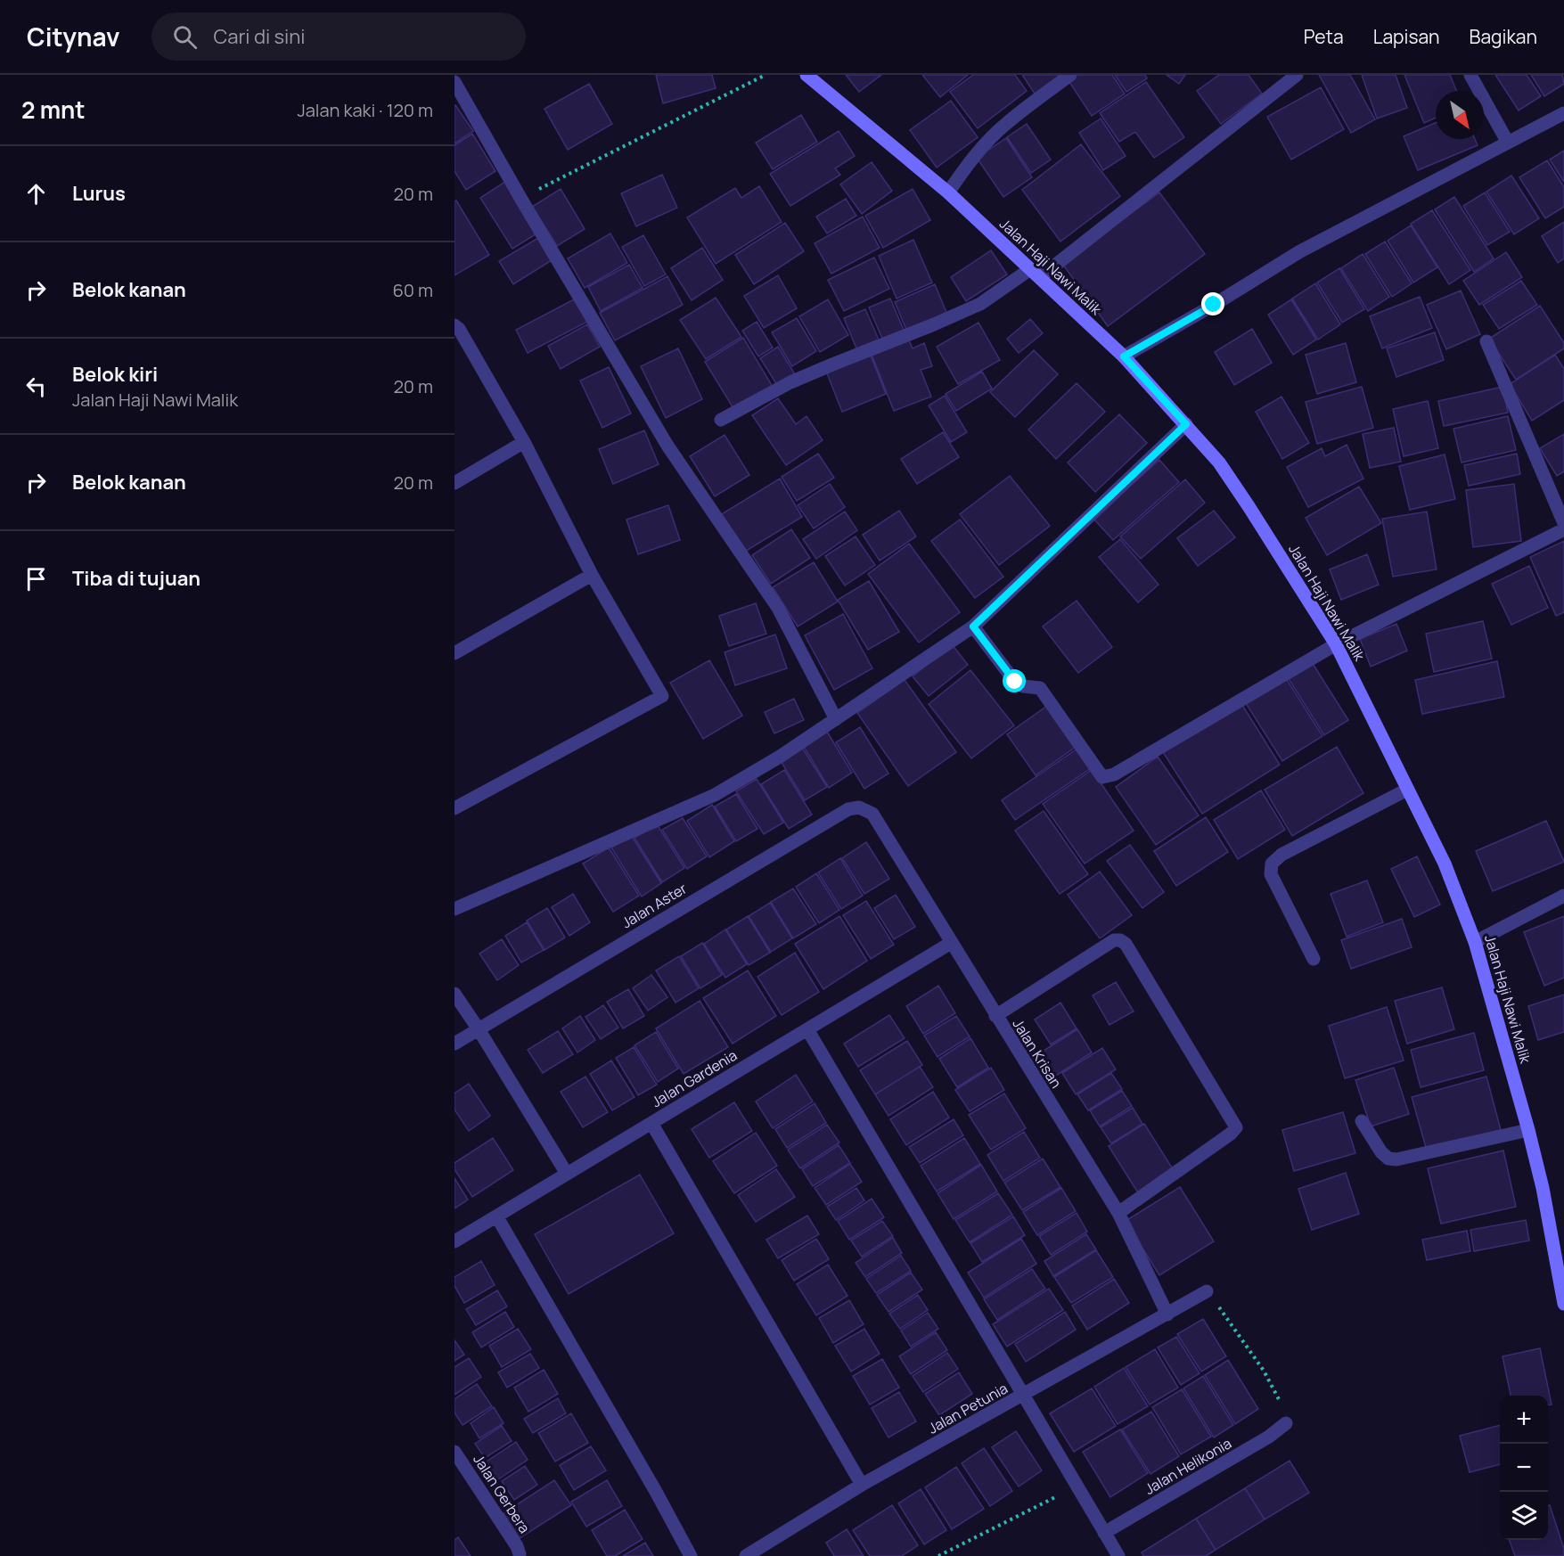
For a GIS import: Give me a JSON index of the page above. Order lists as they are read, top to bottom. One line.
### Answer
{"streets":{"main road":["Jalan Haji Nawi Malik"],"street":["Jalan Aster","Jalan Krisan","Jalan Gardenia","Jalan Petunia","Jalan Helikonia","Jalan Gerbera"]},"crossings":[["Jalan Aster","Jalan Krisan"],["Jalan Krisan","Jalan Gardenia"],["Jalan Krisan","Jalan Petunia"]],"north":"bottom right","page":{"header":"Citynav","search":"Cari di sini","nav":["Peta","Lapisan","Bagikan"],"heading":["2 mnt","Jalan kaki · 120 m"],"list":[["Lurus","20 m"],["Belok kanan","60 m"],["Belok kiri","Jalan Haji Nawi Malik","20 m"],["Belok kanan","20 m"],"Tiba di tujuan"],"map_buttons":["+","−"]}}
